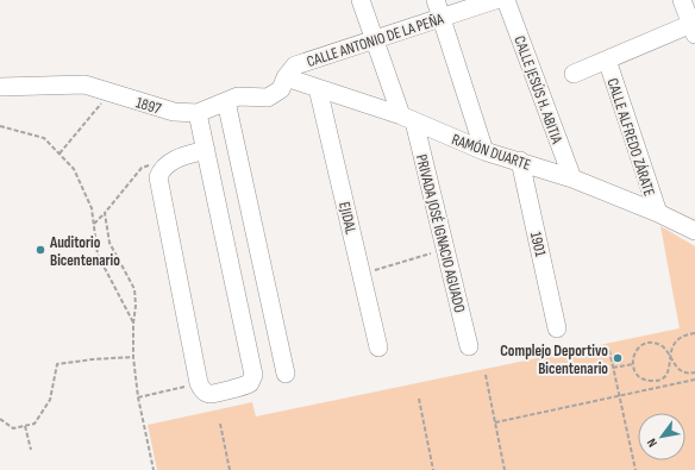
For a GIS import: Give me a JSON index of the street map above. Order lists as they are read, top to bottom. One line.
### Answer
{"streets":{"street":["CALLE ANTONIO DE LA PEÑA","CALLE JESÚS H. ABITIA","1897","CALLE ALFREDO ZÁRATE","RAMÓN DUARTE","EJIDAL","PRIVADA JOSÉ IGNACIO AGUADO","1901"]},"crossings":[["CALLE ANTONIO DE LA PEÑA","1897"],["CALLE ANTONIO DE LA PEÑA","RAMÓN DUARTE"],["CALLE ANTONIO DE LA PEÑA","PRIVADA JOSÉ IGNACIO AGUADO"],["CALLE JESÚS H. ABITIA","RAMÓN DUARTE"],["1897","RAMÓN DUARTE"],["CALLE ALFREDO ZÁRATE","RAMÓN DUARTE"],["RAMÓN DUARTE","EJIDAL"],["RAMÓN DUARTE","PRIVADA JOSÉ IGNACIO AGUADO"],["RAMÓN DUARTE","1901"]],"places":["Auditorio Bicentenario","Complejo Deportivo Bicentenario"],"north":"bottom left"}
